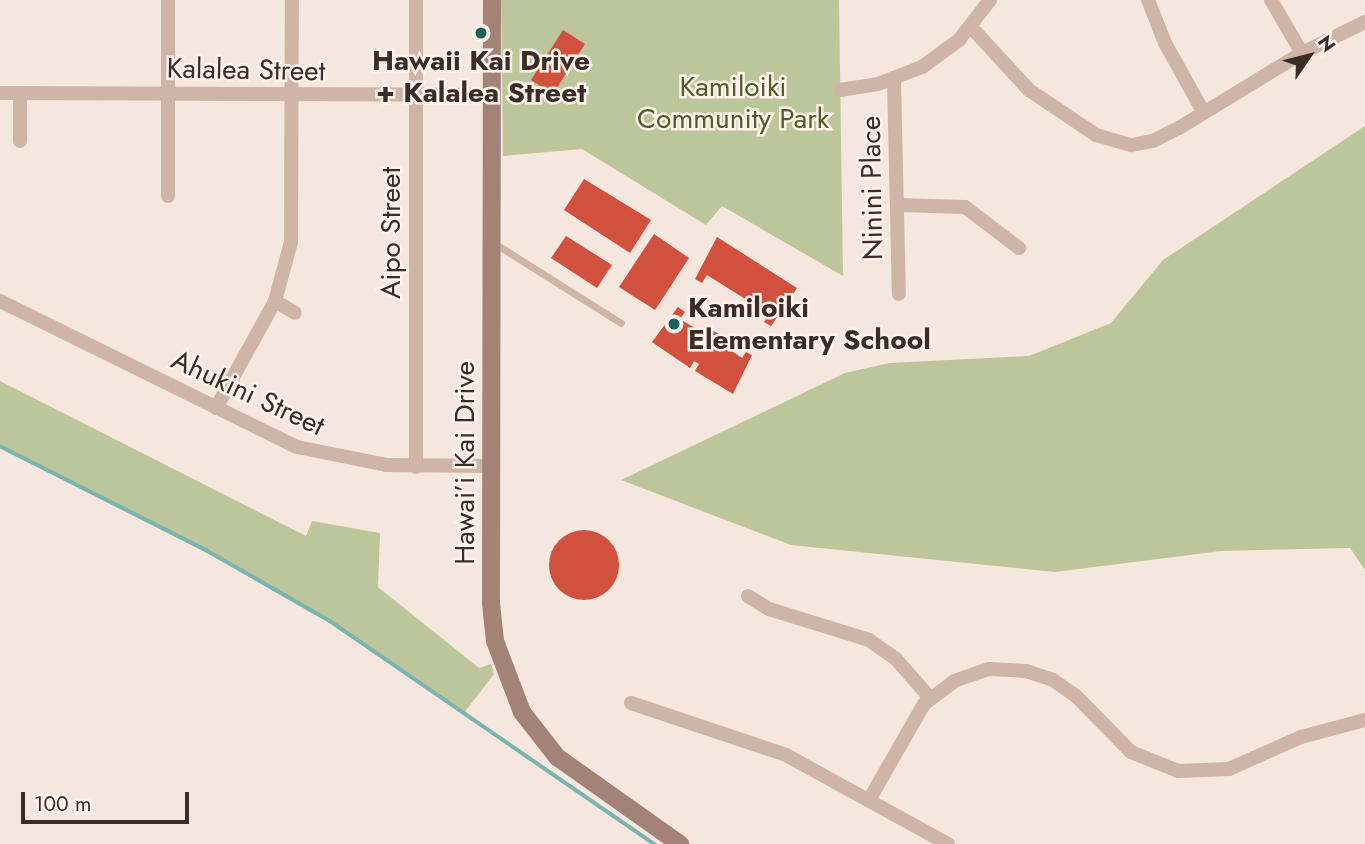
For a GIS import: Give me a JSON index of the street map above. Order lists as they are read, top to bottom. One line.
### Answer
{"streets":{"main road":["Hawai’i Kai Drive"],"street":["Kalalea Street","Ninini Place","Aipo Street","Ahukini Street"]},"crossings":[["Kalalea Street","Aipo Street"],["Kalalea Street","Hawai’i Kai Drive"],["Aipo Street","Ahukini Street"],["Ahukini Street","Hawai’i Kai Drive"]],"parks":["Kamiloiki Community Park"],"places":["Hawaii Kai Drive + Kalalea Street","Kamiloiki Elementary School"],"scale_bar":"100 m","north":"top right"}
